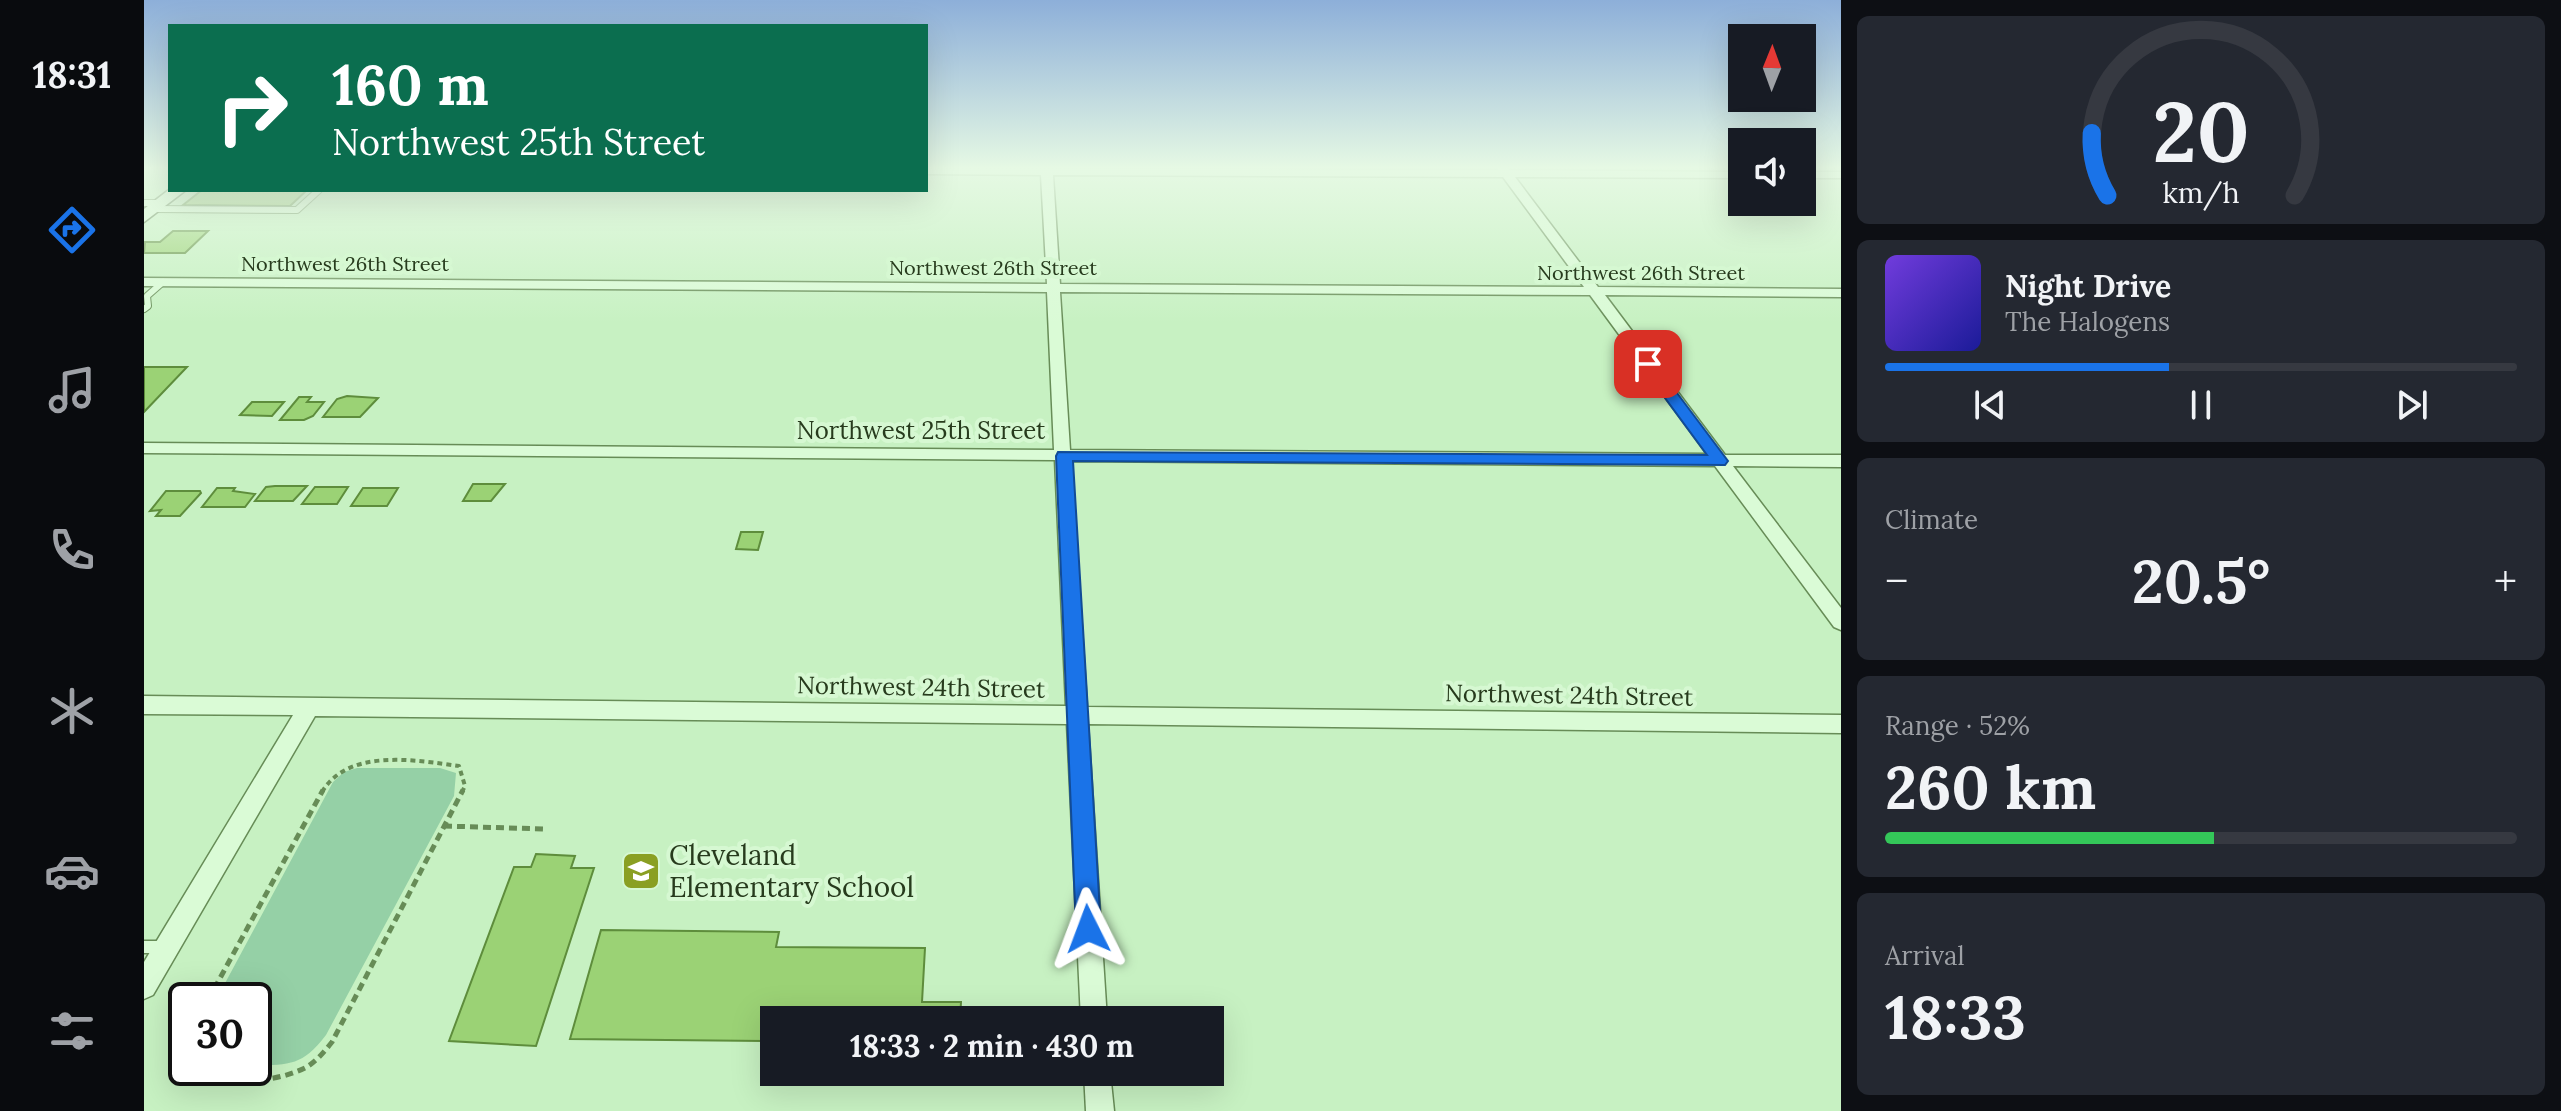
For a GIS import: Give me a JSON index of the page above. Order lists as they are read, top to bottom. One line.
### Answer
{"streets":{"street":["Northwest 26th Street","Northwest 25th Street","Northwest 24th Street"]},"places":{"school or university":["Cleveland Elementary School"]},"north":"top","page":{"tabs":"18:31","turn":["160 m","Northwest 25th Street"],"song":["Night Drive","The Halogens"],"tile":["Climate",["Range · 52%","260 km"],["Arrival","18:33"]],"heat":["−","20.5°","+"],"limit":"30","trip":"18:33 · 2 min · 430 m","gauge":["20","km/h"]}}
